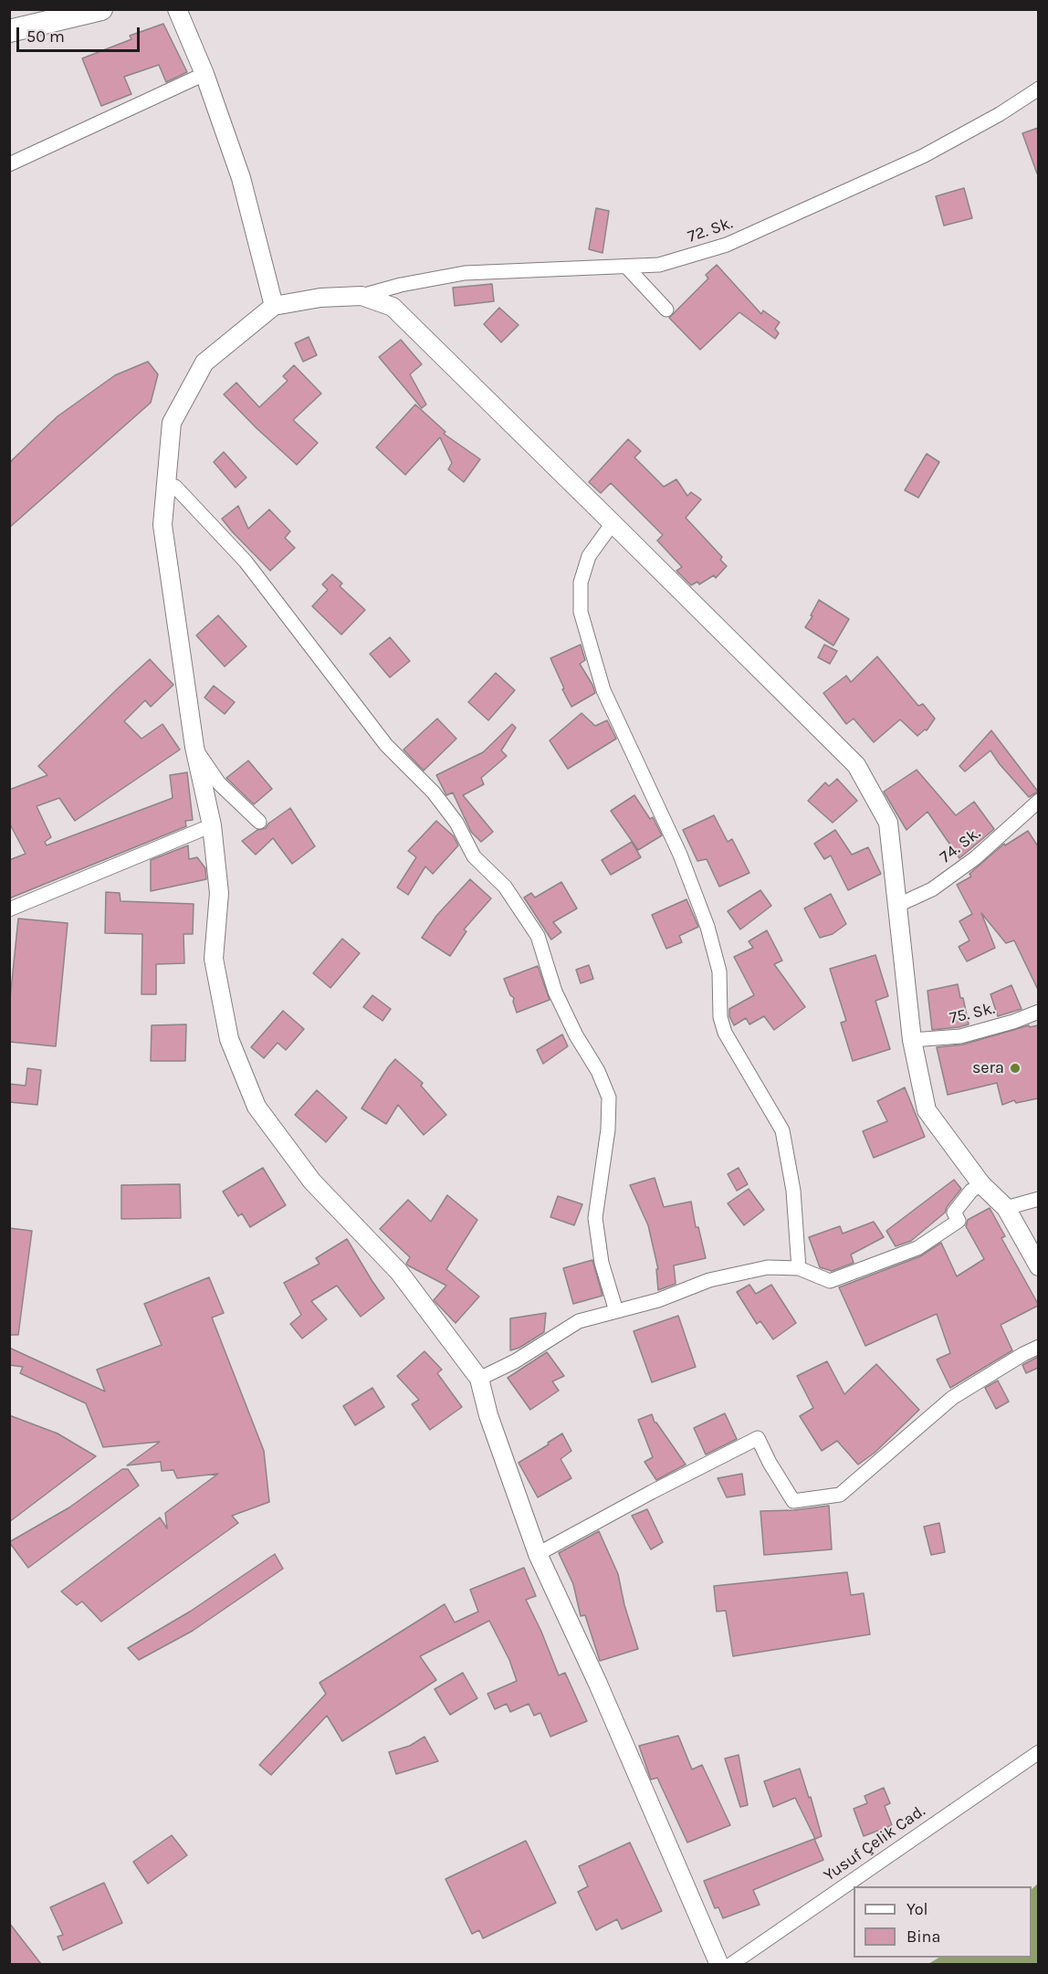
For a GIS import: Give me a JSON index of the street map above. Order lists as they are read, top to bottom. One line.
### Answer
{"streets":{"street":["72. Sk.","74. Sk.","75. Sk.","Yusuf Çelik Cad."]},"places":["sera"],"legend":["Yol","Bina"],"scale_bar":"50 m"}
